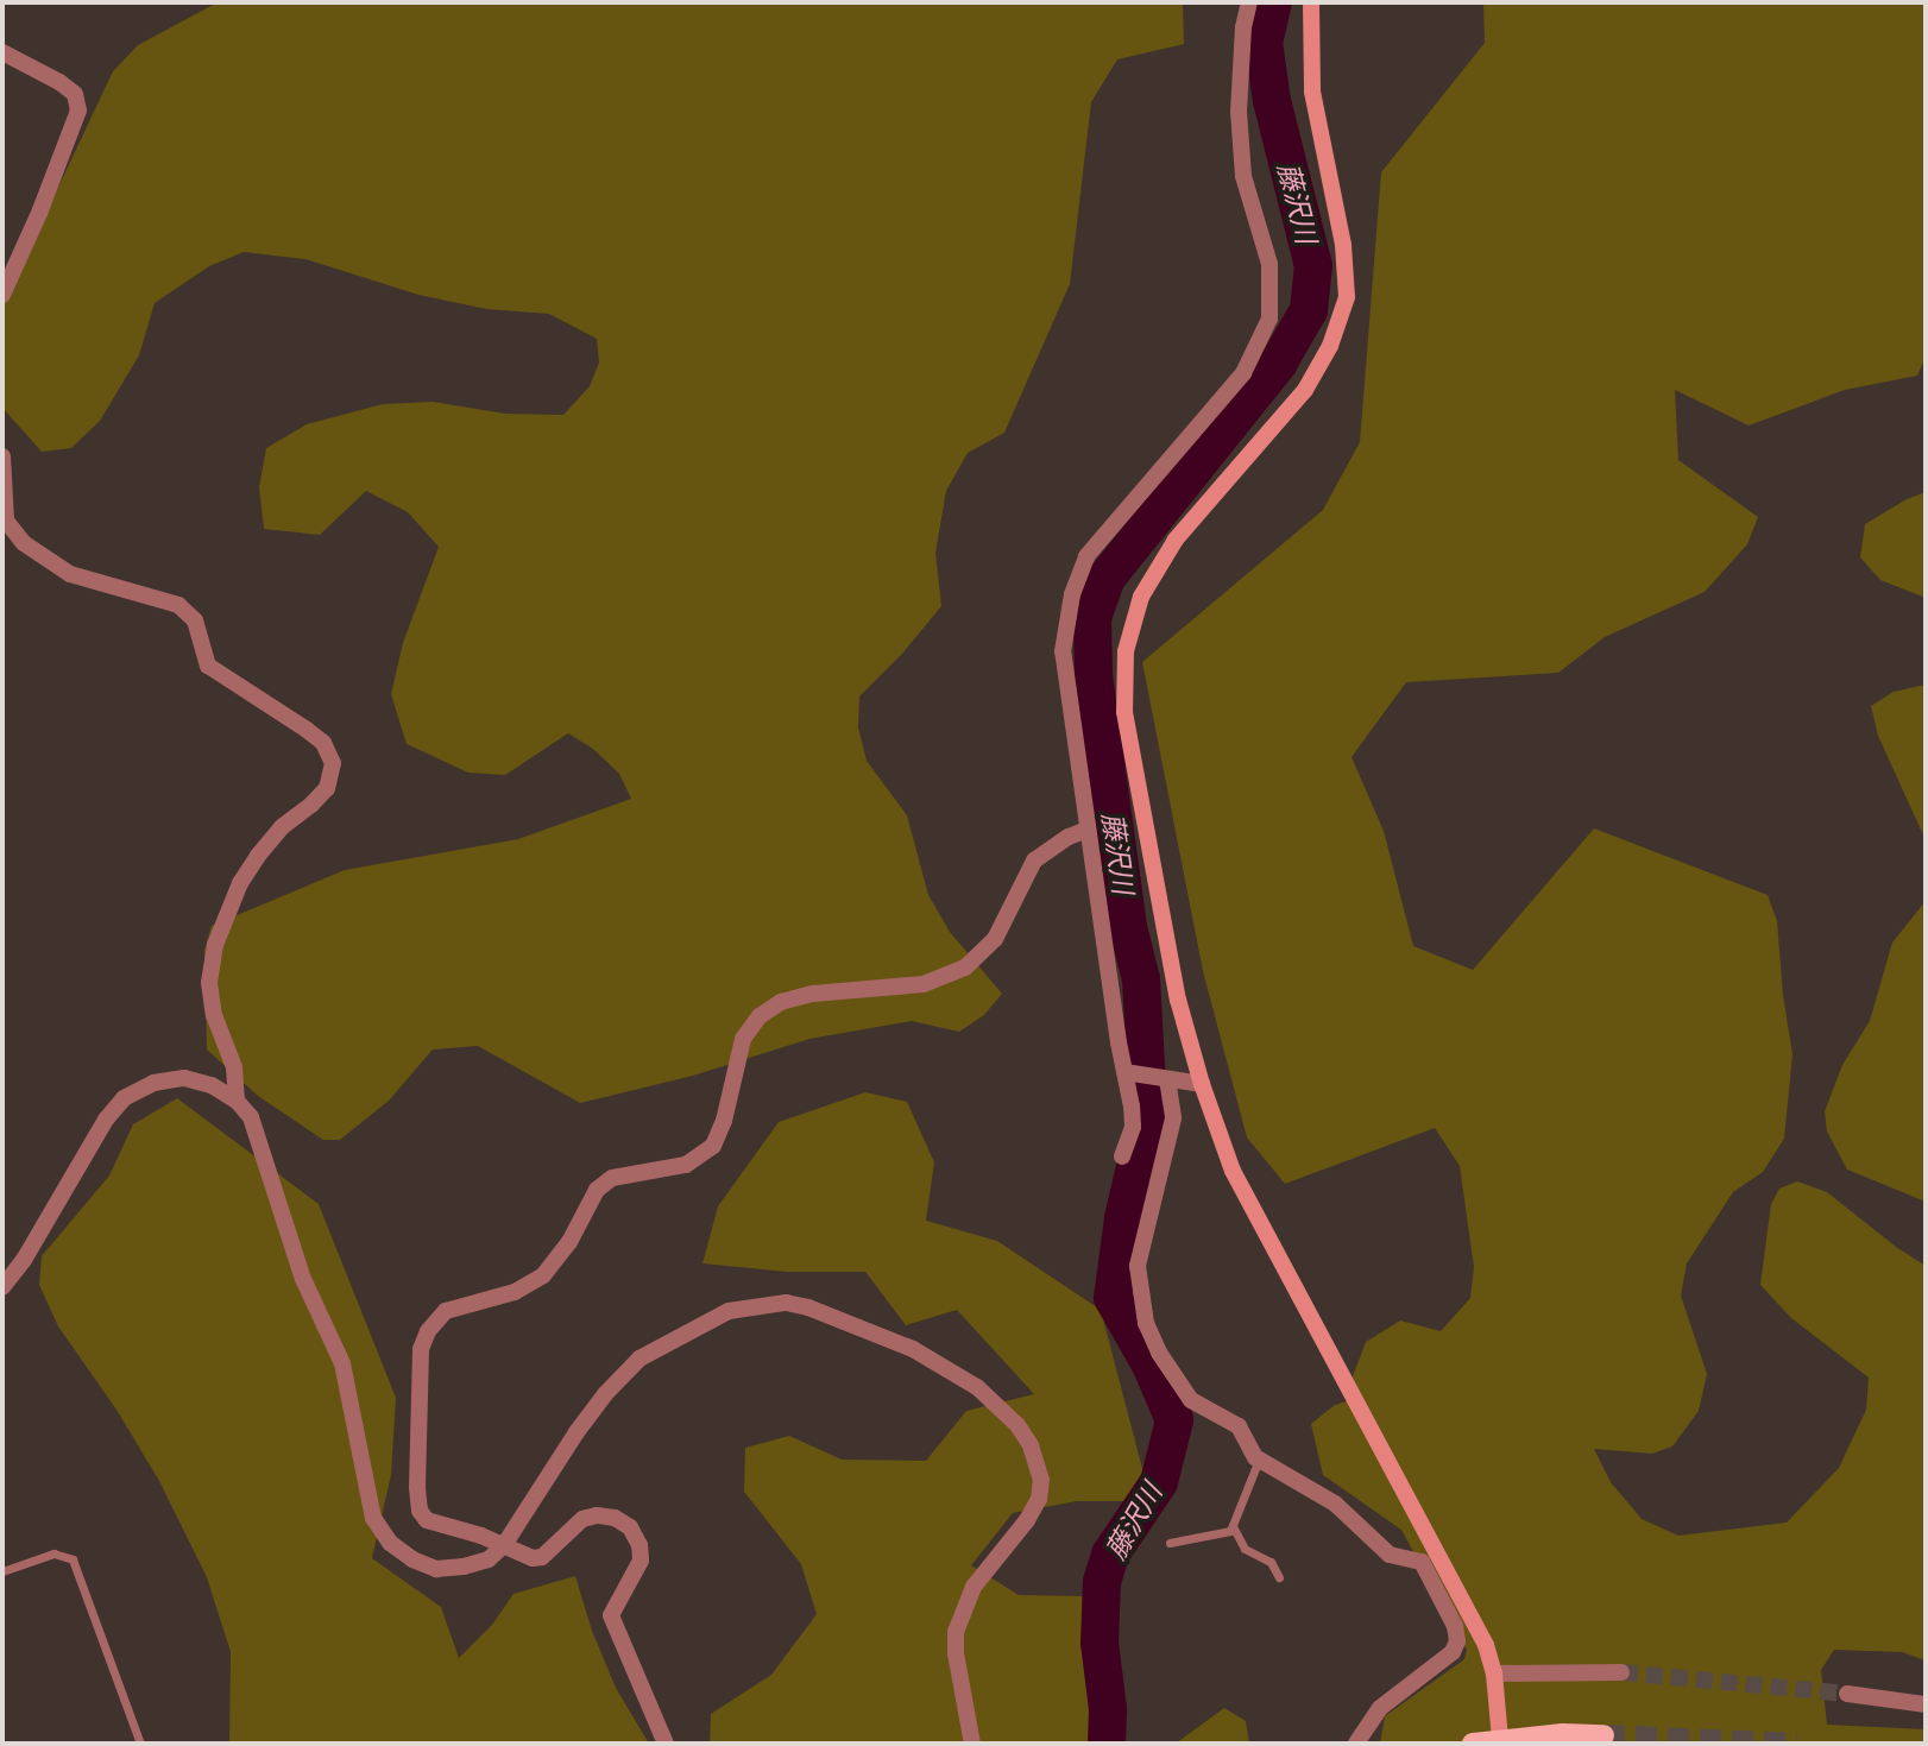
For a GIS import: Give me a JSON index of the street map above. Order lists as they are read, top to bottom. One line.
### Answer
{"water":["藤沢川"]}
